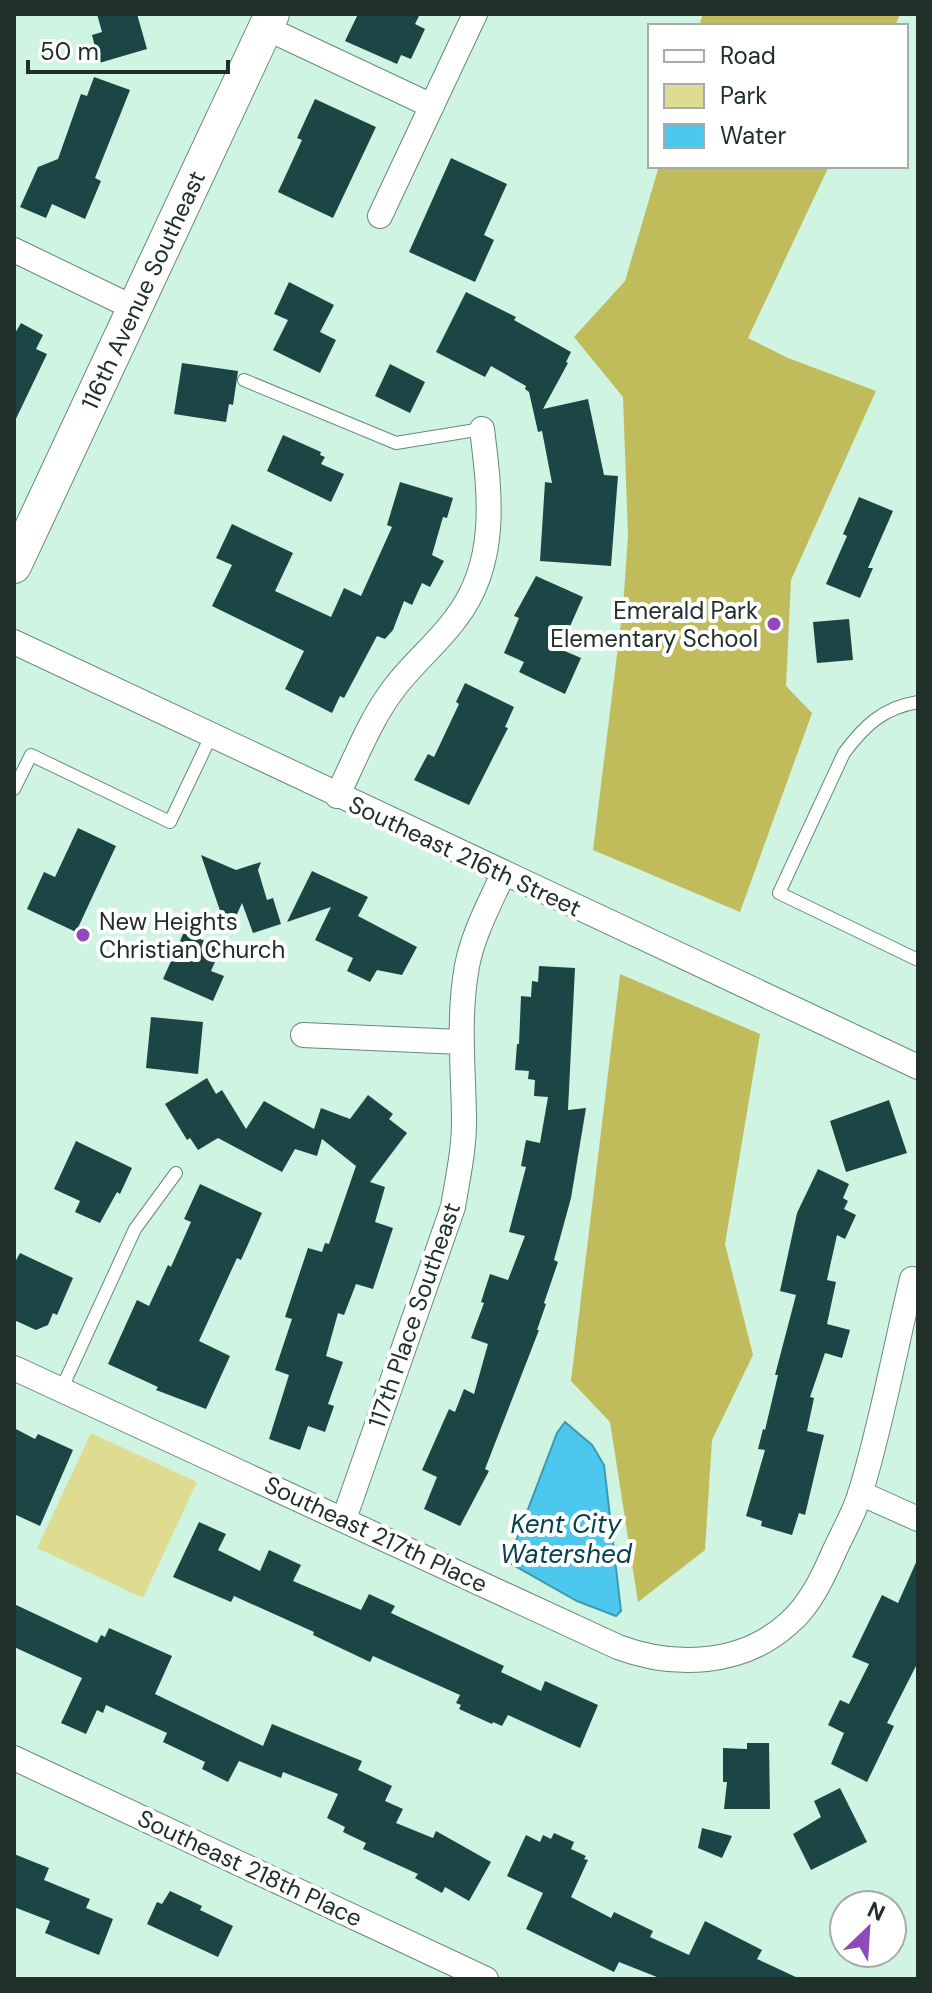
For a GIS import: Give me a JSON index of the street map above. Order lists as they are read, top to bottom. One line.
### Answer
{"streets":{"main road":["116th Avenue Southeast"],"street":["Southeast 216th Street","117th Place Southeast","Southeast 217th Place","Southeast 218th Place"]},"crossings":[["Southeast 216th Street","117th Place Southeast"],["117th Place Southeast","Southeast 217th Place"]],"water":["Kent City Watershed"],"places":["Emerald Park Elementary School","New Heights Christian Church"],"legend":["Road","Park","Water"],"scale_bar":"50 m","north":"top right"}
